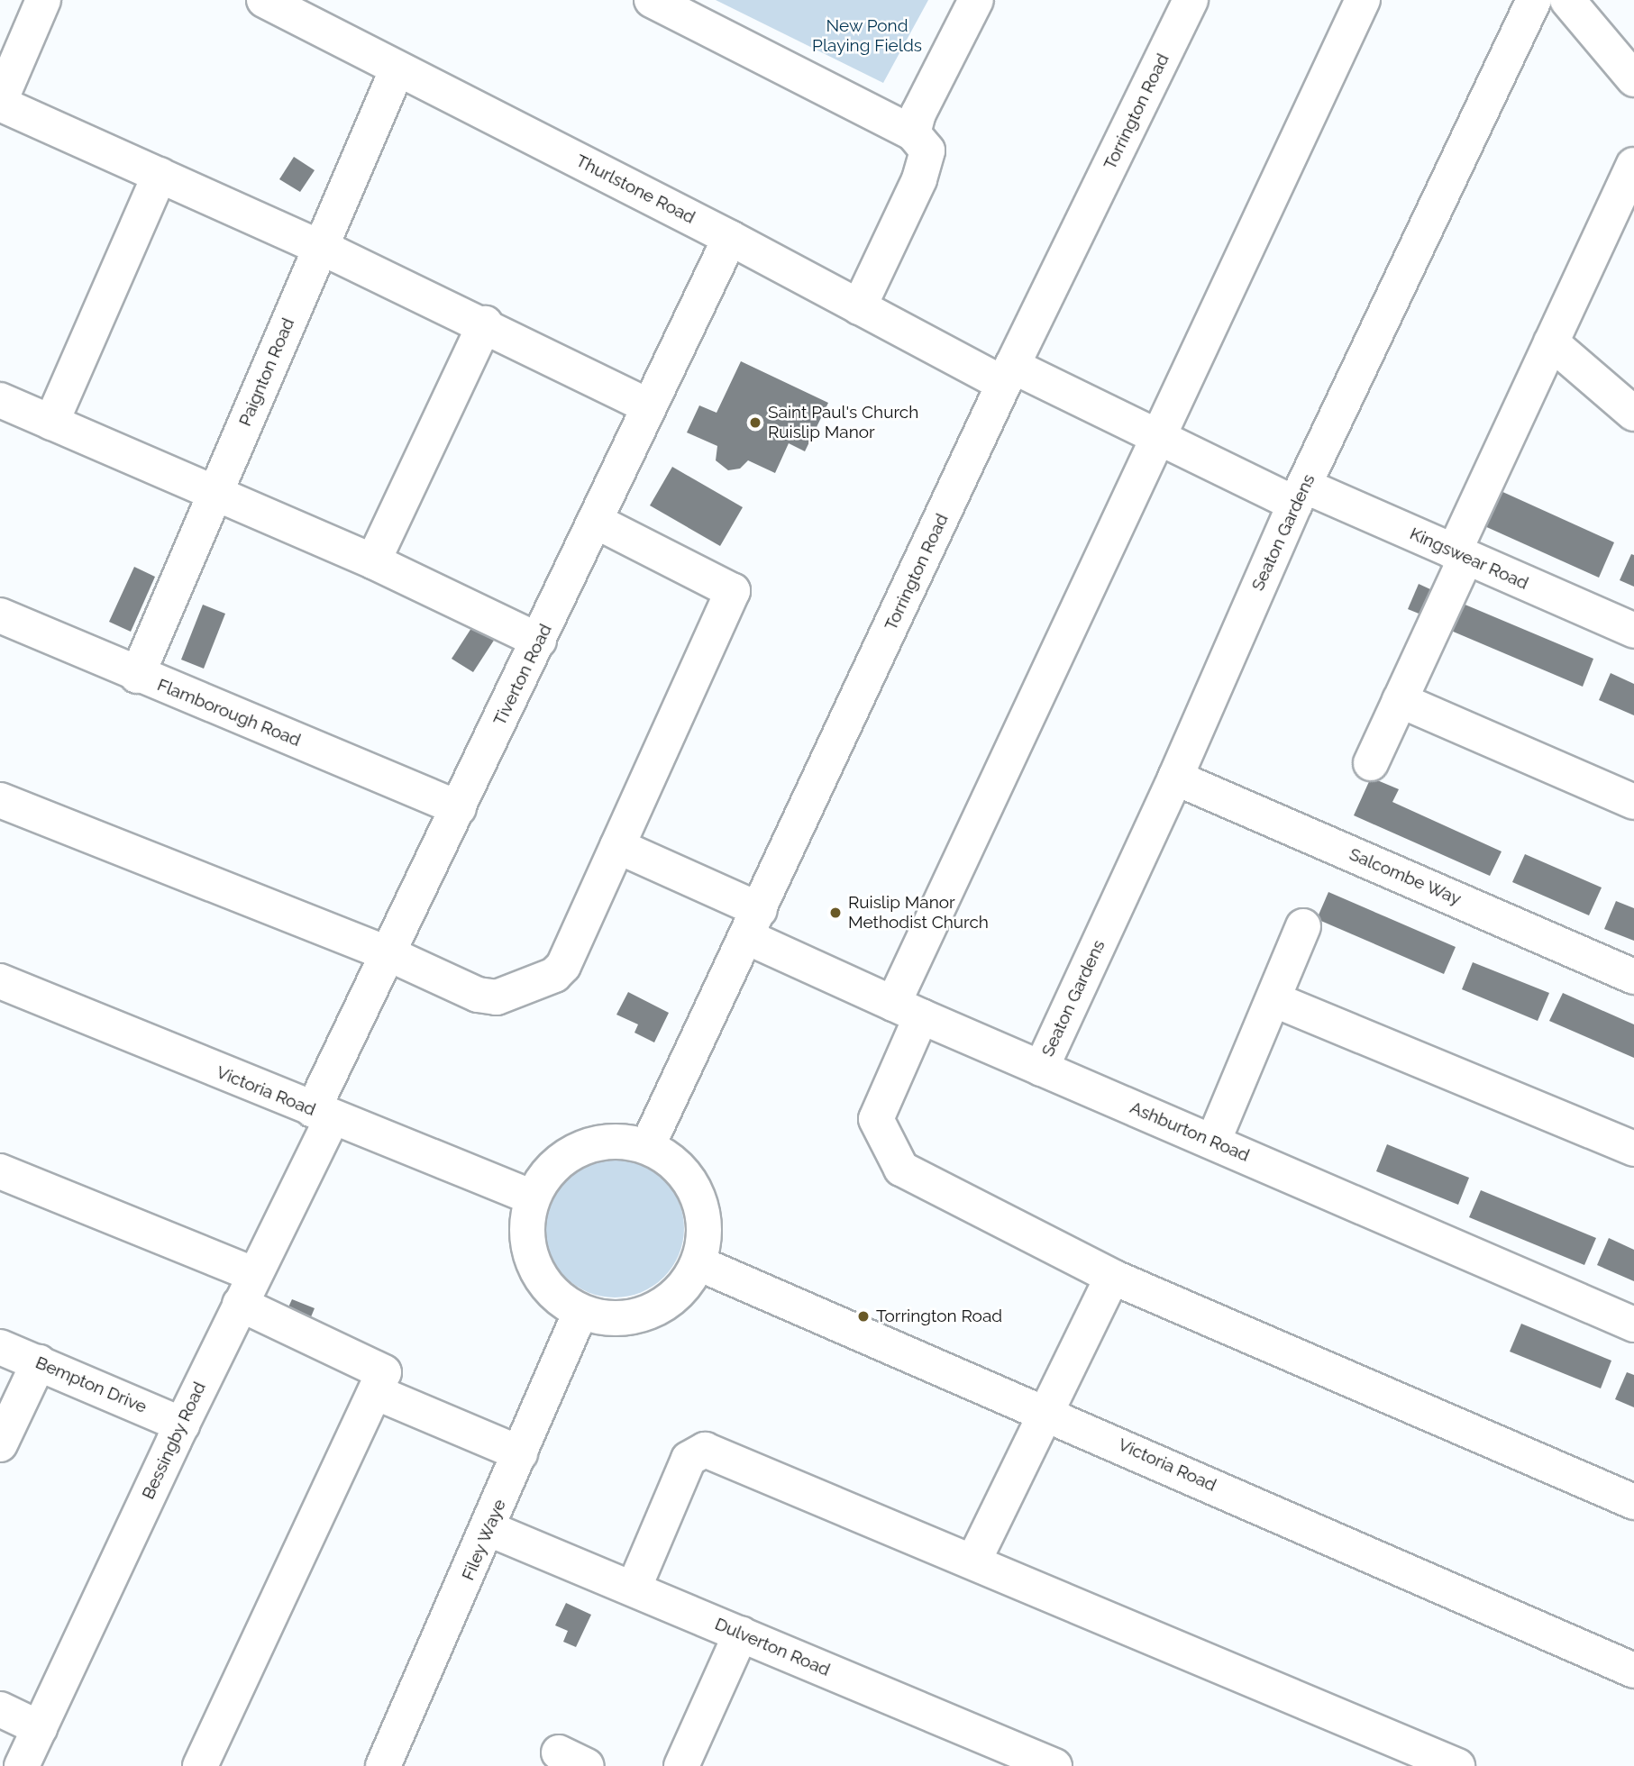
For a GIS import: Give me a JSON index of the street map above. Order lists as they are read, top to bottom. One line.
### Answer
{"streets":{"street":["Torrington Road","Thurlstone Road","Paignton Road","Seaton Gardens","Kingswear Road","Tiverton Road","Flamborough Road","Salcombe Way","Victoria Road","Ashburton Road","Bempton Drive","Bessingby Road","Filey Waye","Dulverton Road"]},"crossings":[["Torrington Road","Thurlstone Road"],["Torrington Road","Victoria Road"],["Torrington Road","Ashburton Road"],["Torrington Road","Filey Waye"],["Thurlstone Road","Paignton Road"],["Thurlstone Road","Kingswear Road"],["Thurlstone Road","Tiverton Road"],["Paignton Road","Flamborough Road"],["Seaton Gardens","Kingswear Road"],["Seaton Gardens","Salcombe Way"],["Seaton Gardens","Ashburton Road"],["Tiverton Road","Flamborough Road"],["Tiverton Road","Victoria Road"],["Tiverton Road","Bessingby Road"],["Victoria Road","Bessingby Road"],["Victoria Road","Filey Waye"],["Bempton Drive","Bessingby Road"],["Filey Waye","Dulverton Road"]],"parks":["New Pond Playing Fields"],"places":["Saint Paul's Church Ruislip Manor","Ruislip Manor Methodist Church","Torrington Road"]}
